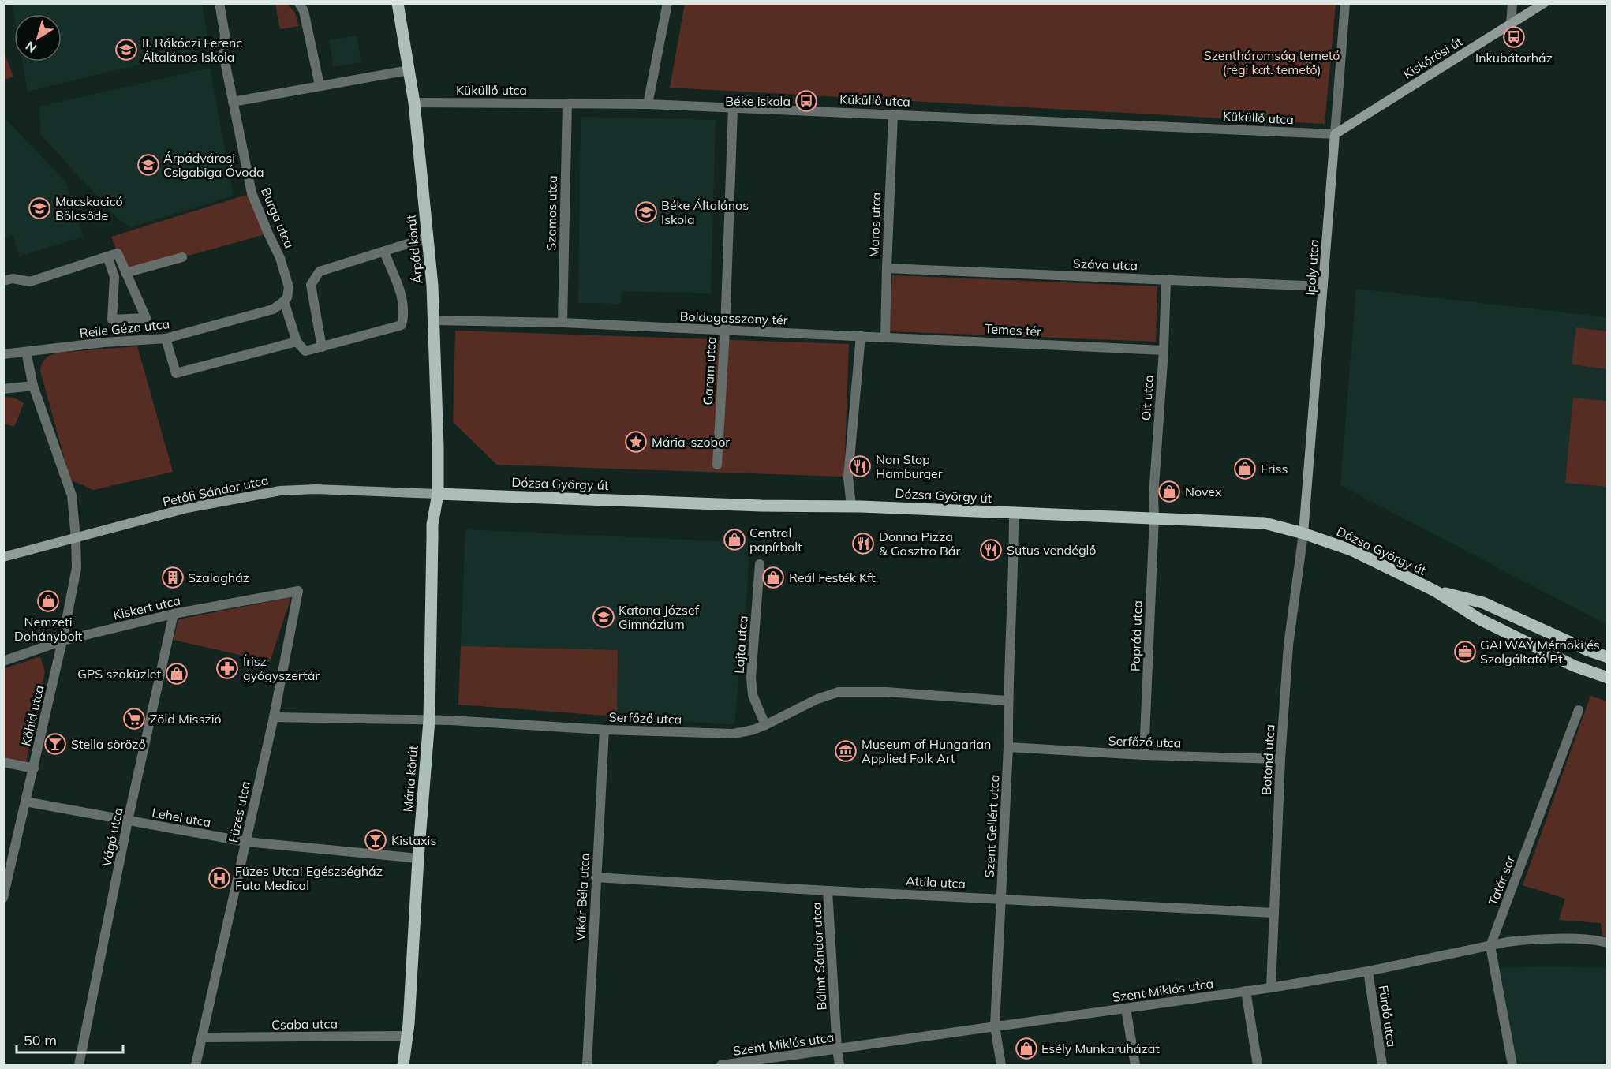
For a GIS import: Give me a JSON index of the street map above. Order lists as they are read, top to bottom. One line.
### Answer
{"streets":{"main road":["Árpád körút","Dózsa György út","Mária körút"],"street":["Kiskőrösi út","Küküllő utca","Szamos utca","Burga utca","Maros utca","Száva utca","Ipoly utca","Boldogasszony tér","Reile Géza utca","Temes tér","Garam utca","Olt utca","Petőfi Sándor utca","Kiskert utca","Poprád utca","Lajta utca","Kőhíd utca","Serfőző utca","Botond utca","Füzes utca","Lehel utca","Szent Gellért utca","Vágó utca","Tatár sor","Attila utca","Vikár Béla utca","Bálint Sándor utca","Szent Miklós utca","Fürdő utca","Csaba utca"]},"crossings":[["Kiskőrösi út","Küküllő utca"],["Kiskőrösi út","Ipoly utca"],["Küküllő utca","Szamos utca"],["Küküllő utca","Maros utca"],["Küküllő utca","Árpád körút"],["Küküllő utca","Ipoly utca"],["Küküllő utca","Garam utca"],["Szamos utca","Boldogasszony tér"],["Burga utca","Reile Géza utca"],["Maros utca","Száva utca"],["Maros utca","Temes tér"],["Árpád körút","Boldogasszony tér"],["Árpád körút","Dózsa György út"],["Árpád körút","Petőfi Sándor utca"],["Árpád körút","Mária körút"],["Száva utca","Ipoly utca"],["Száva utca","Olt utca"],["Ipoly utca","Dózsa György út"],["Ipoly utca","Botond utca"],["Boldogasszony tér","Temes tér"],["Boldogasszony tér","Garam utca"],["Reile Géza utca","Kőhíd utca"],["Temes tér","Olt utca"],["Olt utca","Dózsa György út"],["Olt utca","Poprád utca"],["Dózsa György út","Petőfi Sándor utca"],["Dózsa György út","Poprád utca"],["Dózsa György út","Botond utca"],["Dózsa György út","Mária körút"],["Dózsa György út","Szent Gellért utca"],["Petőfi Sándor utca","Kőhíd utca"],["Petőfi Sándor utca","Mária körút"],["Kiskert utca","Kőhíd utca"],["Kiskert utca","Füzes utca"],["Kiskert utca","Vágó utca"],["Poprád utca","Serfőző utca"],["Lajta utca","Serfőző utca"],["Kőhíd utca","Lehel utca"],["Serfőző utca","Botond utca"],["Serfőző utca","Mária körút"],["Serfőző utca","Füzes utca"],["Serfőző utca","Szent Gellért utca"],["Serfőző utca","Vikár Béla utca"],["Botond utca","Attila utca"],["Botond utca","Szent Miklós utca"],["Mária körút","Lehel utca"],["Mária körút","Csaba utca"],["Füzes utca","Lehel utca"],["Füzes utca","Csaba utca"],["Lehel utca","Vágó utca"],["Szent Gellért utca","Attila utca"],["Szent Gellért utca","Szent Miklós utca"],["Tatár sor","Szent Miklós utca"],["Attila utca","Vikár Béla utca"],["Attila utca","Bálint Sándor utca"],["Bálint Sándor utca","Szent Miklós utca"],["Szent Miklós utca","Fürdő utca"]],"parks":["Szentháromság temető (régi kat. temető)"],"places":{"bus stop":["Inkubátorház","Béke iskola"],"school or university":["II. Rákóczi Ferenc Általános Iskola","Árpádvárosi Csigabiga Óvoda","Macskacicó Bölcsőde","Béke Általános Iskola","Katona József Gimnázium"],"place":["Mária-szobor"],"restaurant":["Non Stop Hamburger","Donna Pizza & Gasztro Bár","Sutus vendéglő"],"shop":["Friss","Novex","Central papírbolt","Reál Festék Kft.","Nemzeti Dohánybolt","GPS szaküzlet","Esély Munkaruházat"],"building":["Szalagház"],"office":["GALWAY Mérnöki és Szolgáltató Bt."],"pharmacy":["Írisz gyógyszertár"],"supermarket":["Zöld Misszió"],"bar":["Stella söröző","Kistaxis"],"museum":["Museum of Hungarian Applied Folk Art"],"hospital":["Füzes Utcai Egészségház Futo Medical"]},"scale_bar":"50 m","north":"bottom left"}
